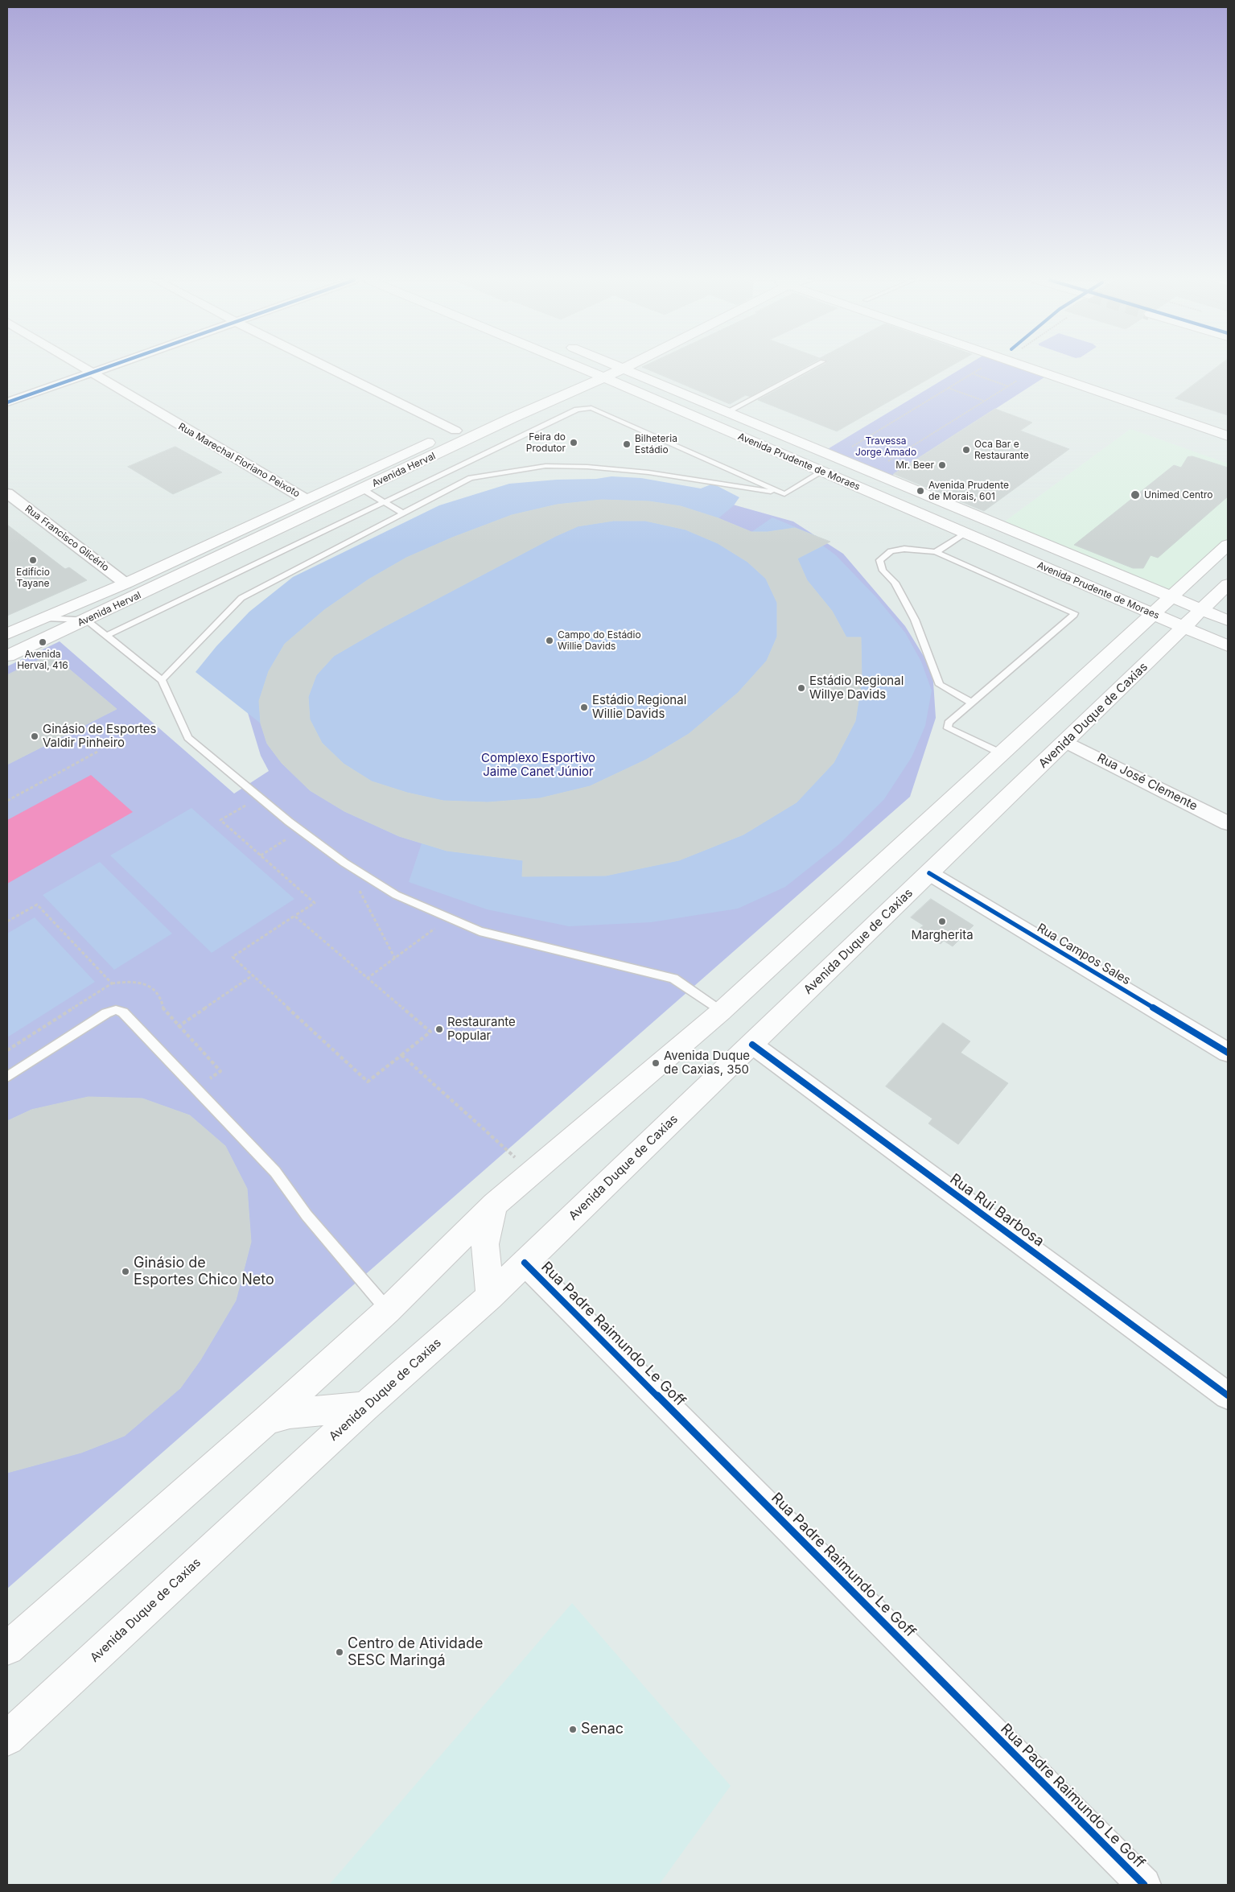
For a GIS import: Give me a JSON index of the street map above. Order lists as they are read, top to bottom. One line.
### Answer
{"streets":{"main road":["Avenida Prudente de Moraes","Avenida Herval","Avenida Duque de Caxias"],"street":["Rua Marechal Floriano Peixoto","Rua Francisco Glicério","Rua José Clemente","Rua Campos Sales","Rua Rui Barbosa","Rua Padre Raimundo Le Goff"]},"crossings":[["Rua Marechal Floriano Peixoto","Avenida Herval"],["Avenida Prudente de Moraes","Avenida Herval"],["Avenida Prudente de Moraes","Avenida Duque de Caxias"],["Avenida Herval","Rua Francisco Glicério"],["Avenida Duque de Caxias","Rua José Clemente"],["Avenida Duque de Caxias","Rua Campos Sales"],["Avenida Duque de Caxias","Rua Rui Barbosa"],["Avenida Duque de Caxias","Rua Padre Raimundo Le Goff"]],"parks":["Travessa Jorge Amado","Complexo Esportivo Jaime Canet Júnior"],"places":["Feira do Produtor","Bilheteria Estádio","Oca Bar e Restaurante","Mr. Beer","Avenida Prudente de Morais, 601","Unimed Centro","Edifício Tayane","Campo do Estádio Willie Davids","Avenida Herval, 416","Estádio Regional Willye Davids","Estádio Regional Willie Davids","Ginásio de Esportes Valdir Pinheiro","Margherita","Restaurante Popular","Avenida Duque de Caxias, 350","Ginásio de Esportes Chico Neto","Centro de Atividade SESC Maringá","Senac"]}
